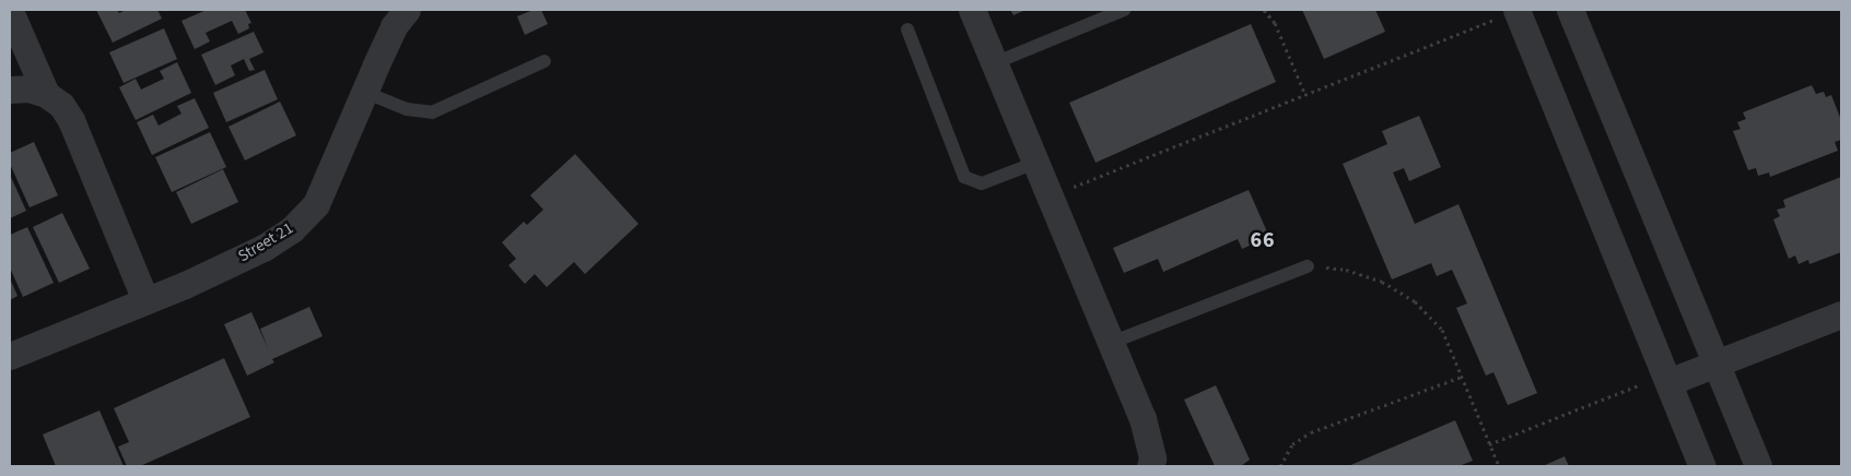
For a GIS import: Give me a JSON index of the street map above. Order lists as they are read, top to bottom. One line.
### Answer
{"streets":{"street":["Street 21"]},"districts":["66"]}
